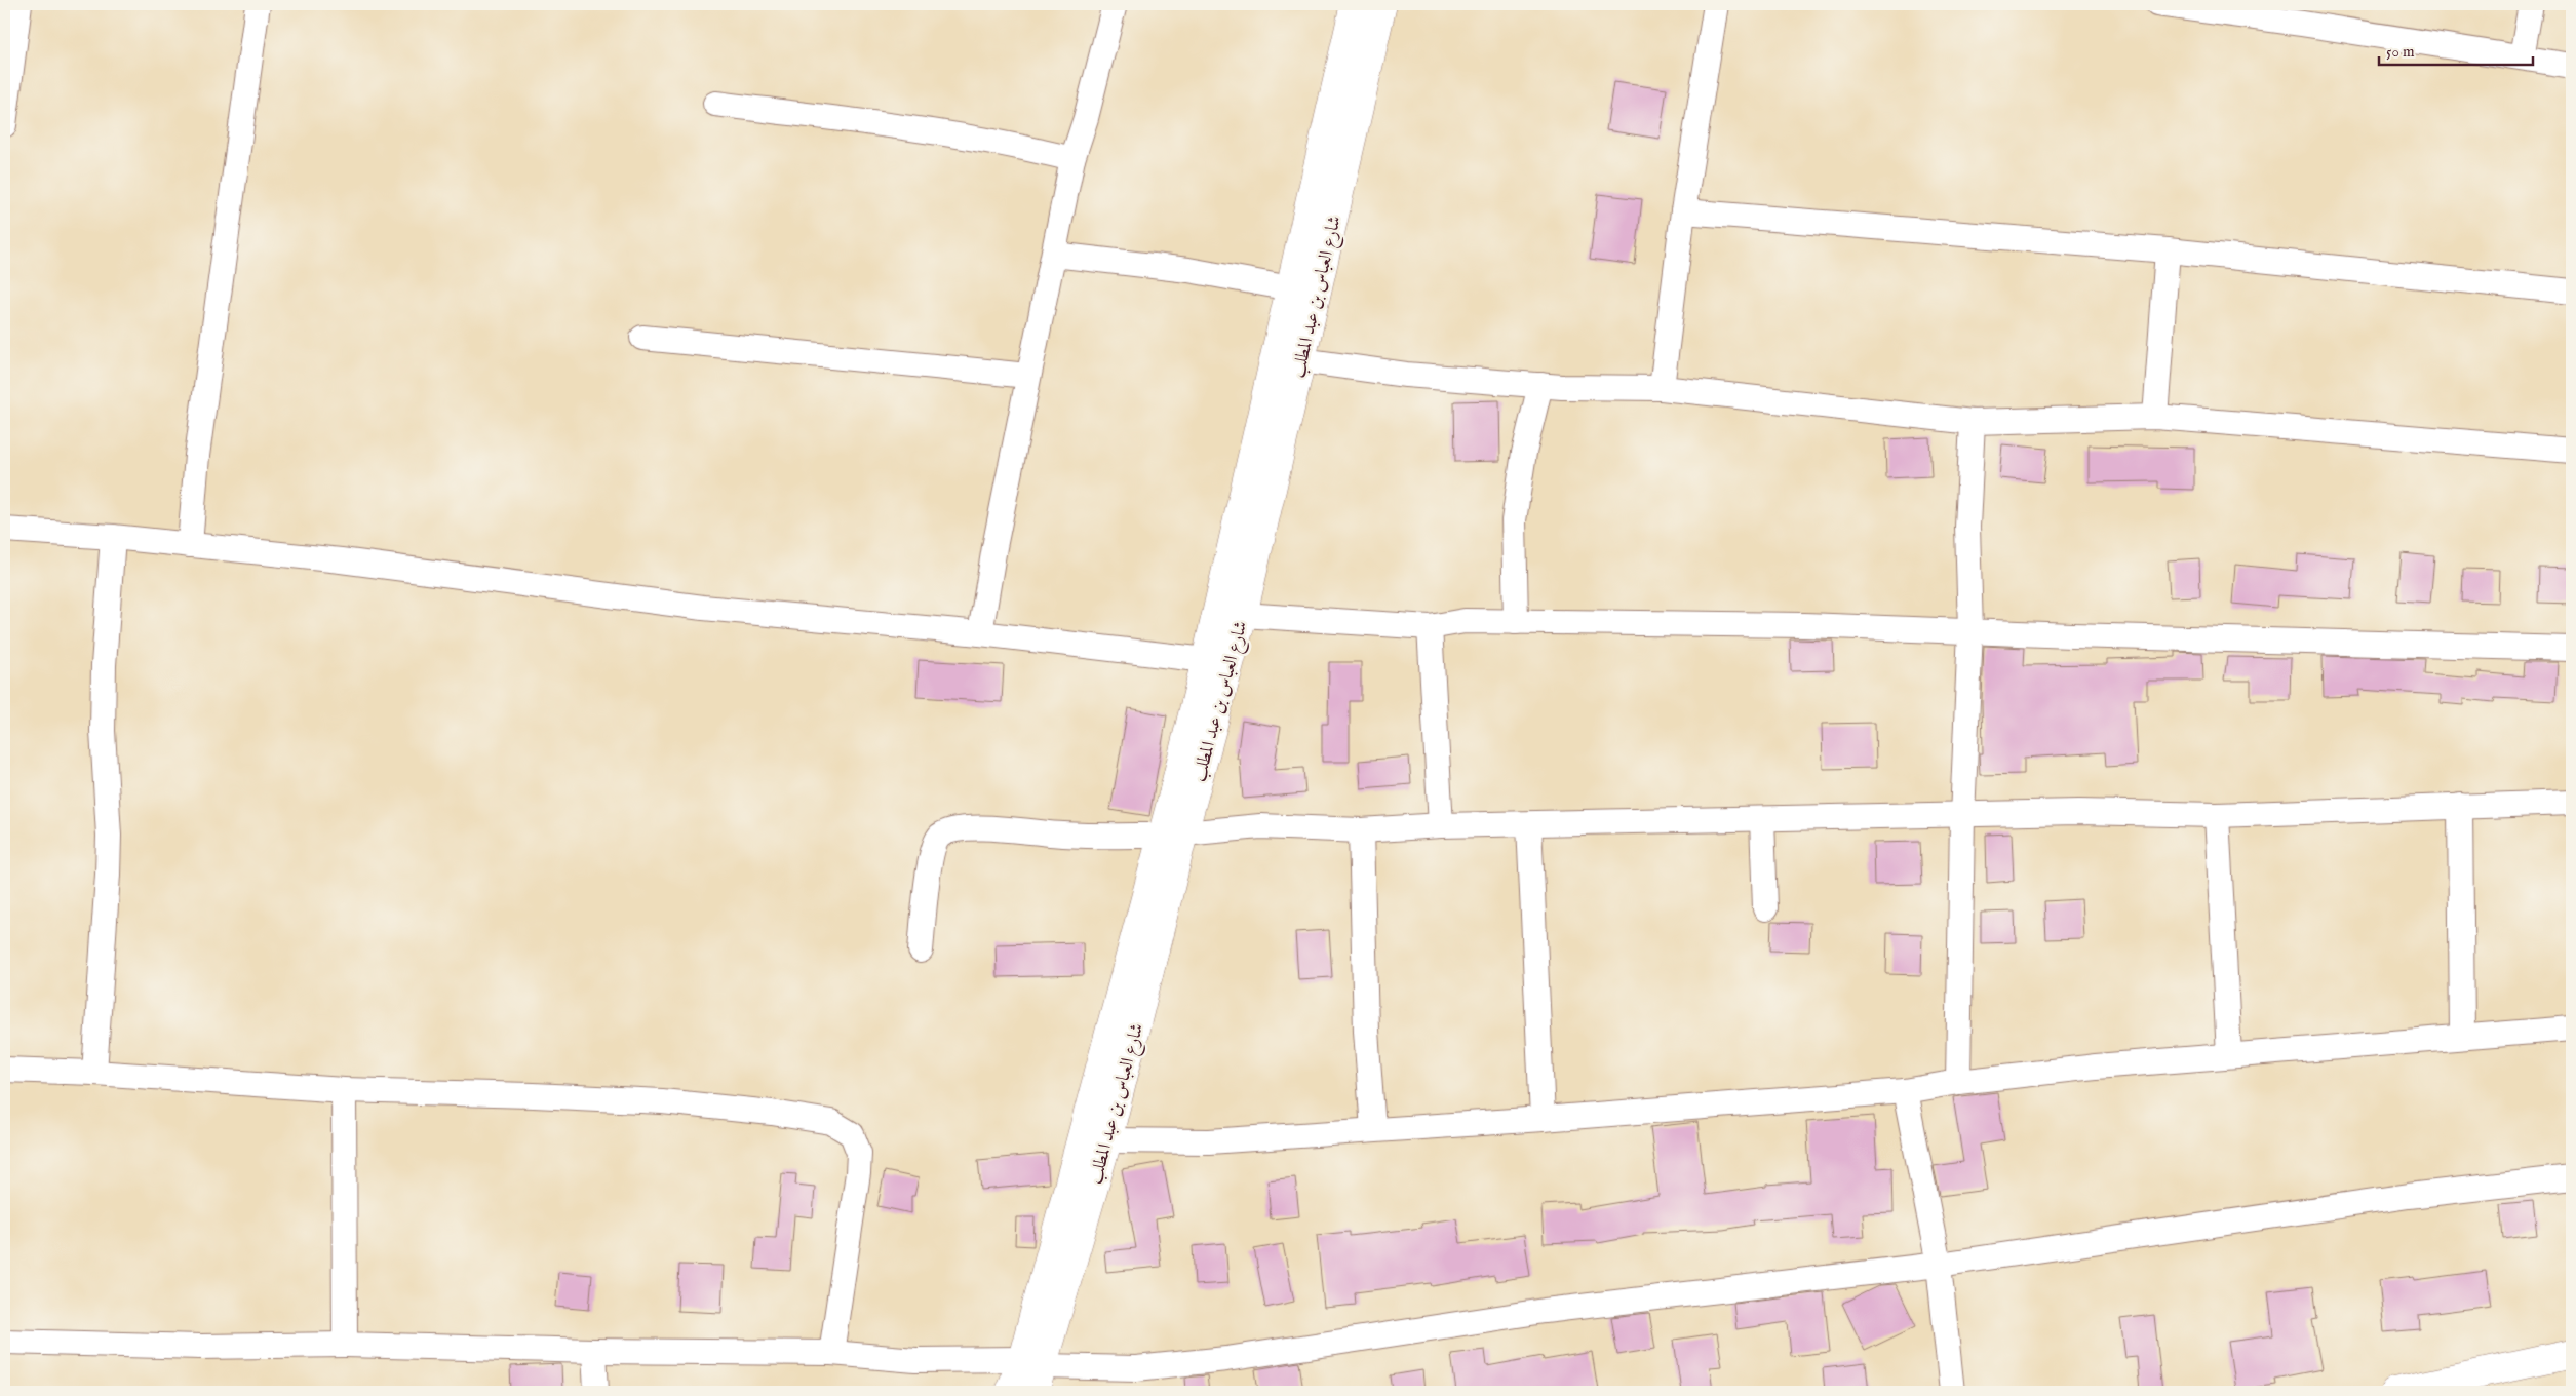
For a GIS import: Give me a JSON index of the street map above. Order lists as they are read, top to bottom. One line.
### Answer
{"streets":{"street":["شارع العباس بن عبد المطلب"]},"scale_bar":"50 m"}
